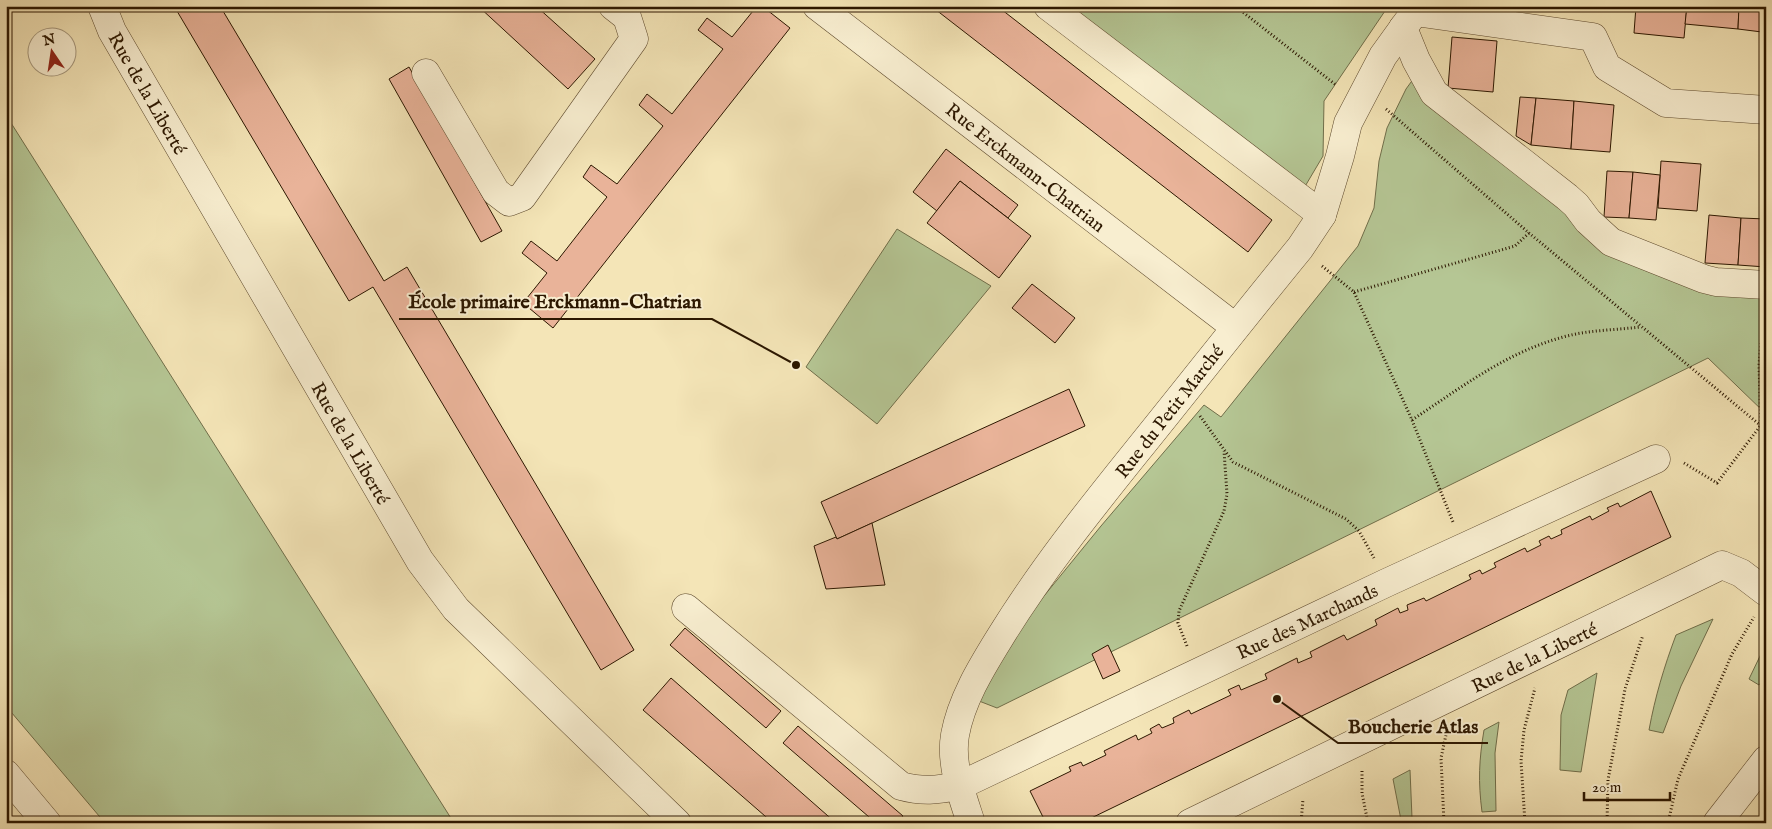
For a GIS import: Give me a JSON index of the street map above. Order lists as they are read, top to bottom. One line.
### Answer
{"streets":{"street":["Rue de la Liberté","Rue Erckmann-Chatrian","Rue du Petit Marché","Rue des Marchands"]},"crossings":[["Rue Erckmann-Chatrian","Rue du Petit Marché"],["Rue du Petit Marché","Rue des Marchands"]],"places":["École primaire Erckmann-Chatrian","Boucherie Atlas"],"scale_bar":"20 m","north":"top"}
